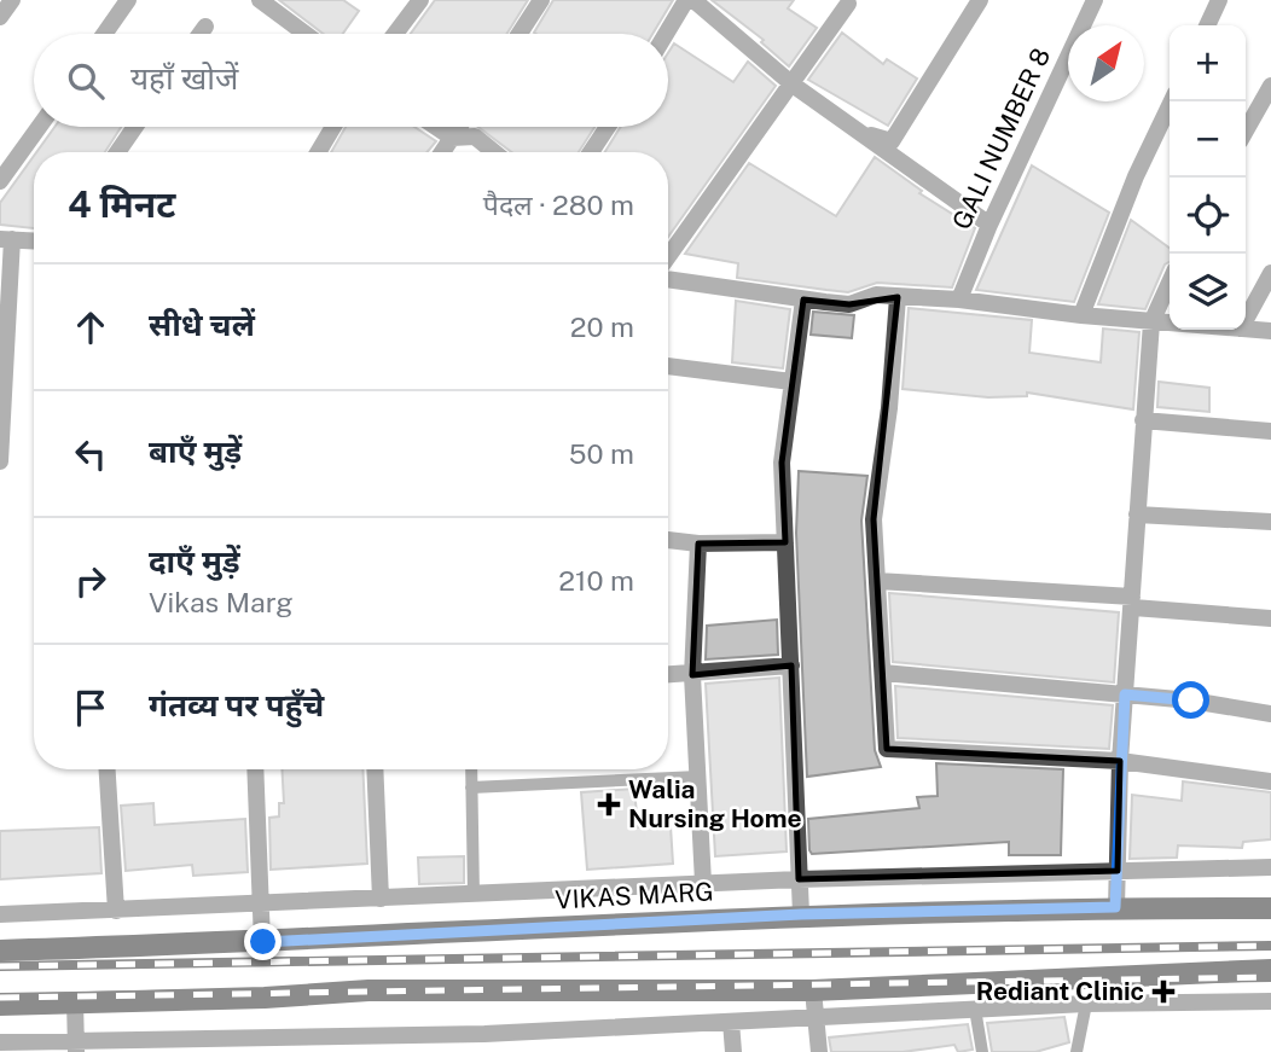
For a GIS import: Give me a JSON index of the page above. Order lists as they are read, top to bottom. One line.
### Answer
{"streets":{"main road":["VIKAS MARG"],"street":["GALI NUMBER 8"]},"places":{"health":["Walia Nursing Home","Rediant Clinic"]},"north":"top right","page":{"map_buttons":["+","−"],"search":"यहाँ खोजें","heading":["4 मिनट","पैदल · 280 m"],"list":[["सीधे चलें","20 m"],["बाएँ मुड़ें","50 m"],["दाएँ मुड़ें","Vikas Marg","210 m"],"गंतव्य पर पहुँचे"]}}
